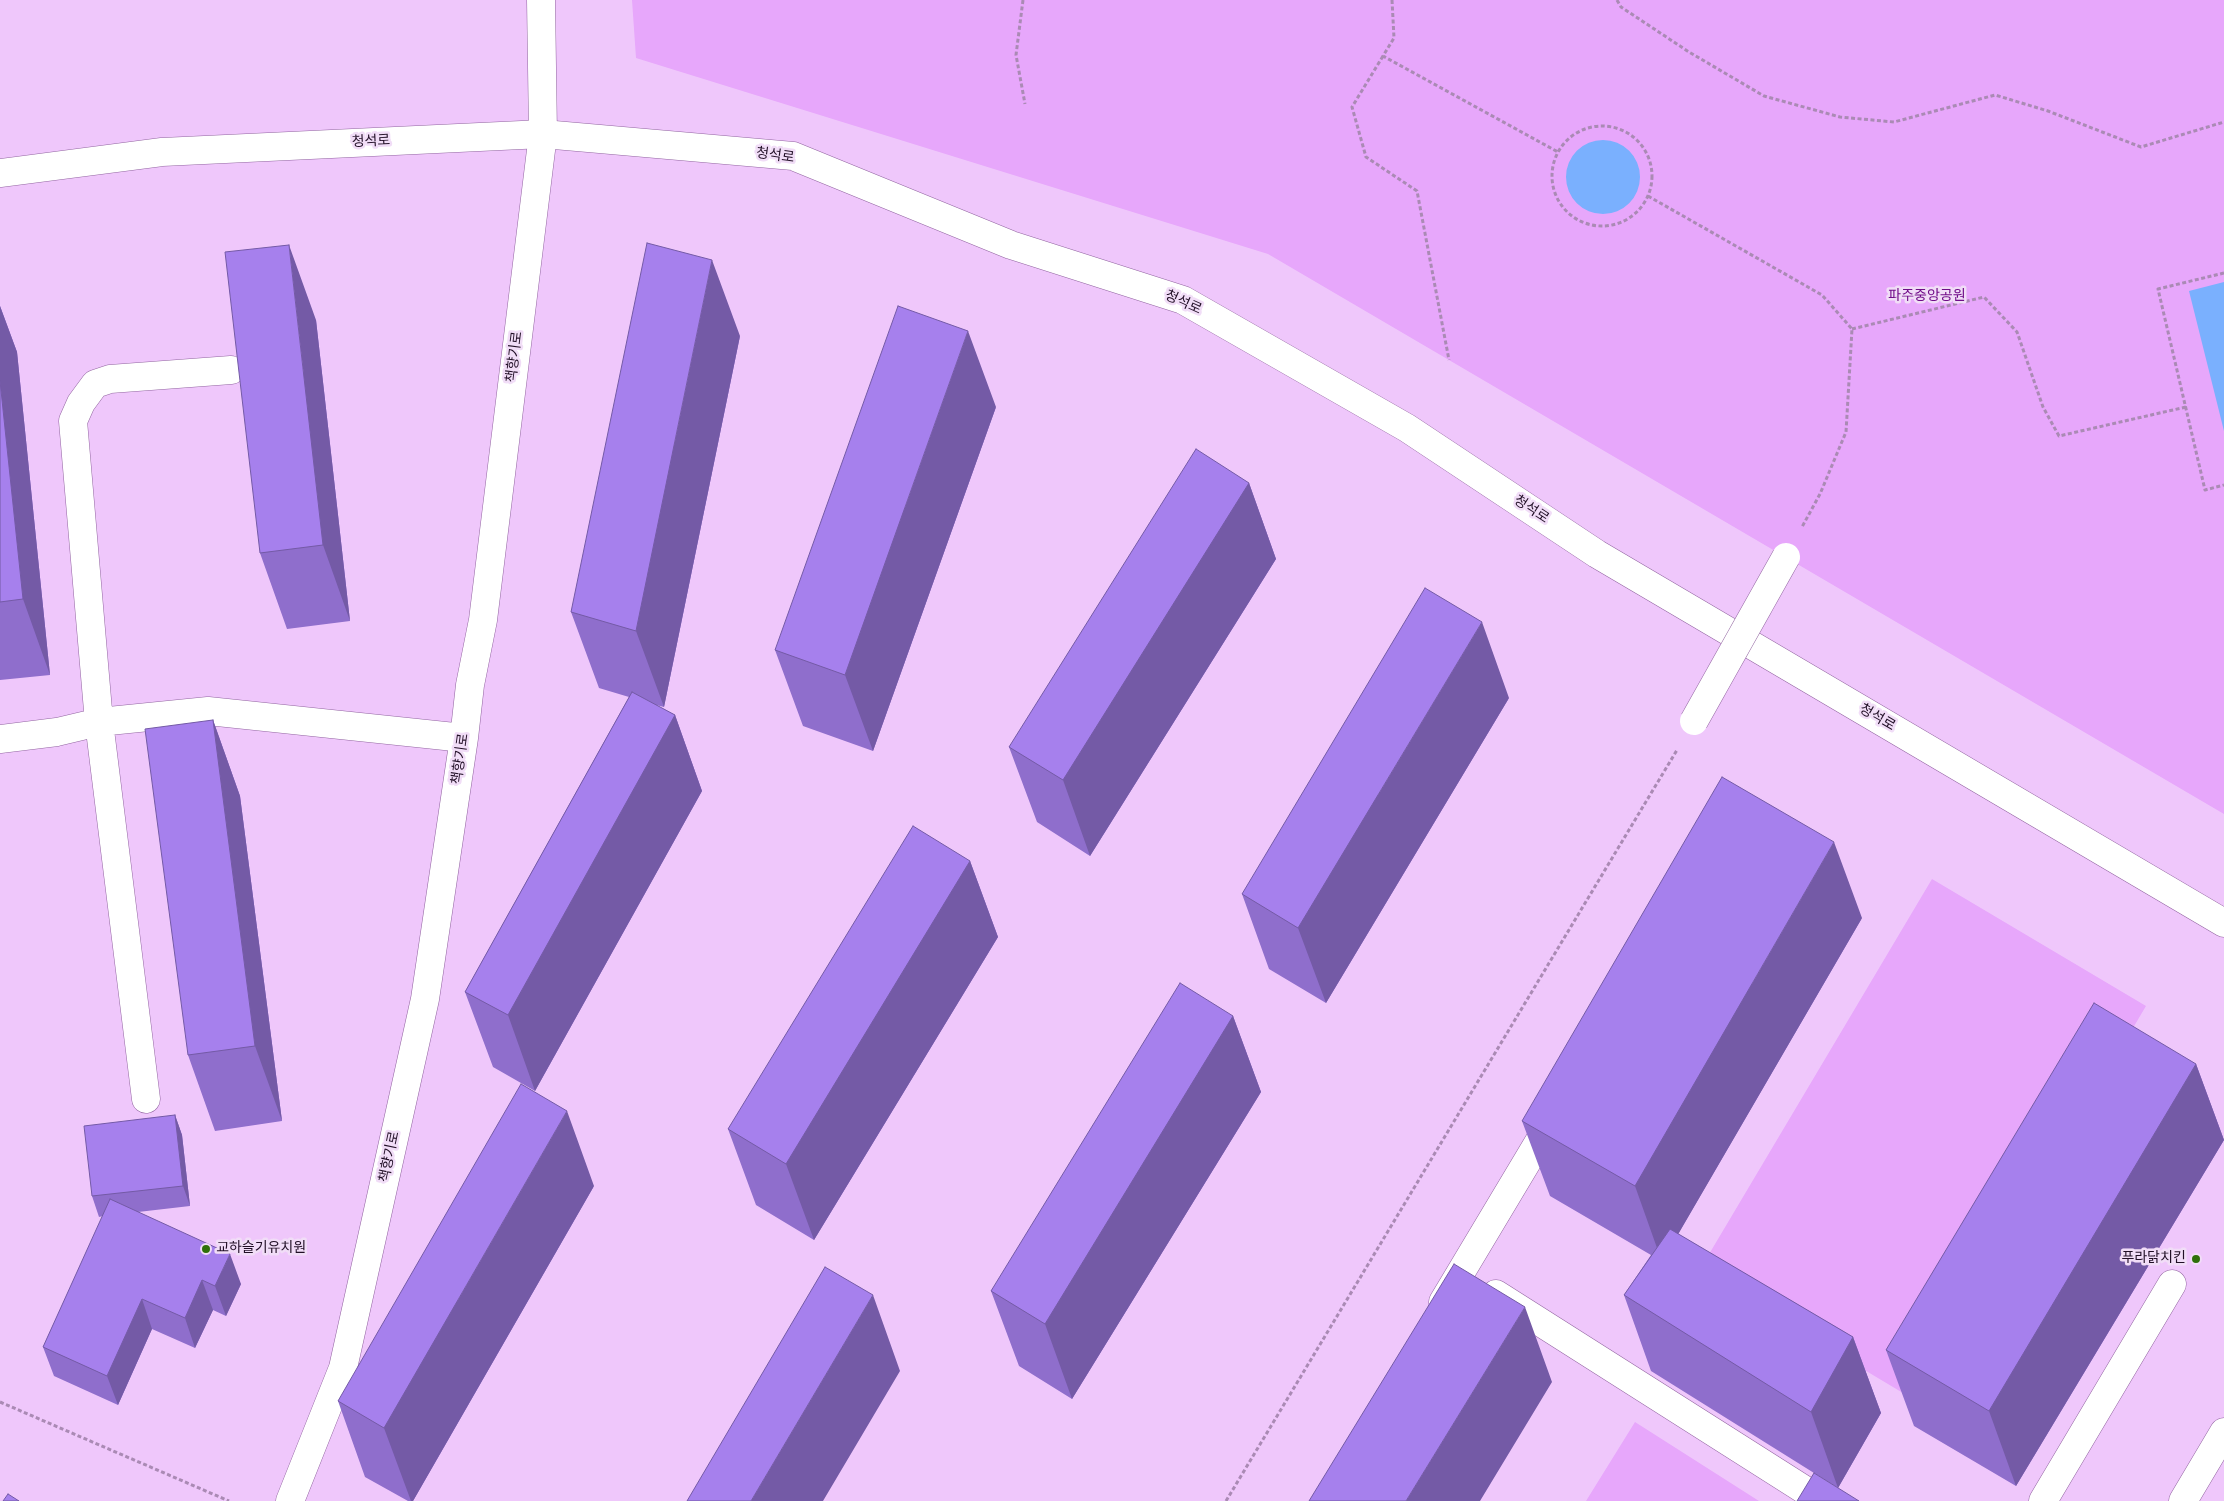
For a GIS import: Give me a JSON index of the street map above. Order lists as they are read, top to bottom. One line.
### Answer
{"streets":{"main road":["청석로","책향기로"]},"crossings":[["청석로","책향기로"]],"parks":["파주중앙공원"],"places":["교하슬기유치원","푸라닭치킨"]}
